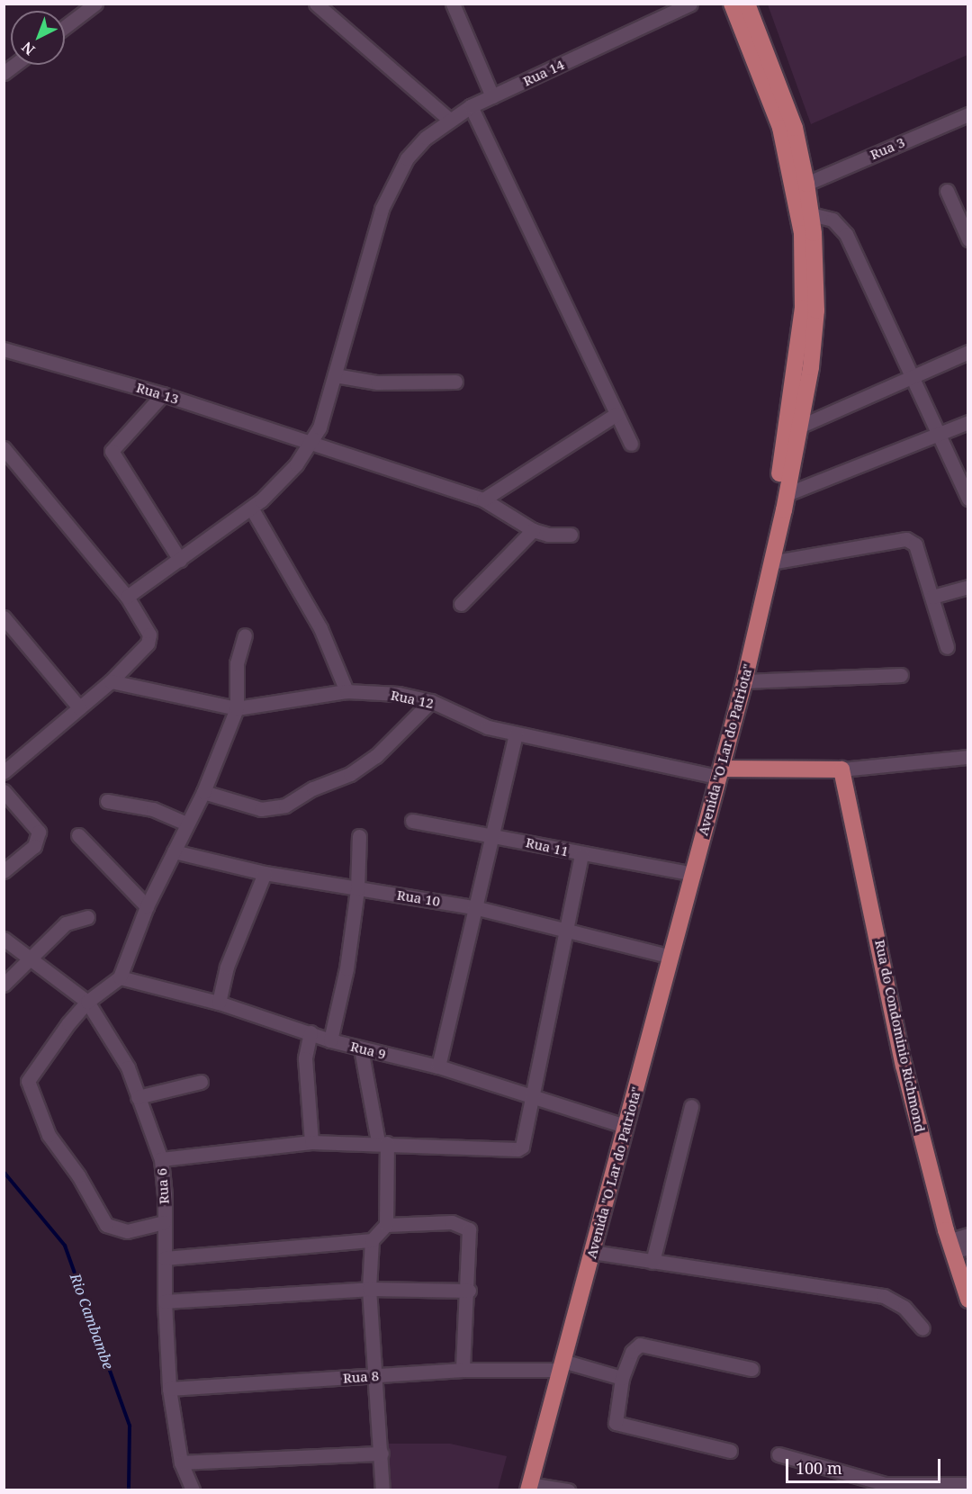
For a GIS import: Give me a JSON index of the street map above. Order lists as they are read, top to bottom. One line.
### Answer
{"streets":{"main road":["Avenida \"O Lar do Patriota\"","Rua do Condominio Richmond"],"street":["Rua 14","Rua 3","Rua 13","Rua 12","Rua 11","Rua 10","Rua 9","Rua 6","Rua 8"]},"crossings":[["Rua 14","Rua 13"],["Rua 3","Avenida \"O Lar do Patriota\""],["Rua 12","Avenida \"O Lar do Patriota\""],["Avenida \"O Lar do Patriota\"","Rua 11"],["Avenida \"O Lar do Patriota\"","Rua 10"],["Avenida \"O Lar do Patriota\"","Rua 9"],["Avenida \"O Lar do Patriota\"","Rua 8"],["Rua 6","Rua 8"]],"water":["Rio Cambambe"],"scale_bar":"100 m","north":"bottom left"}
